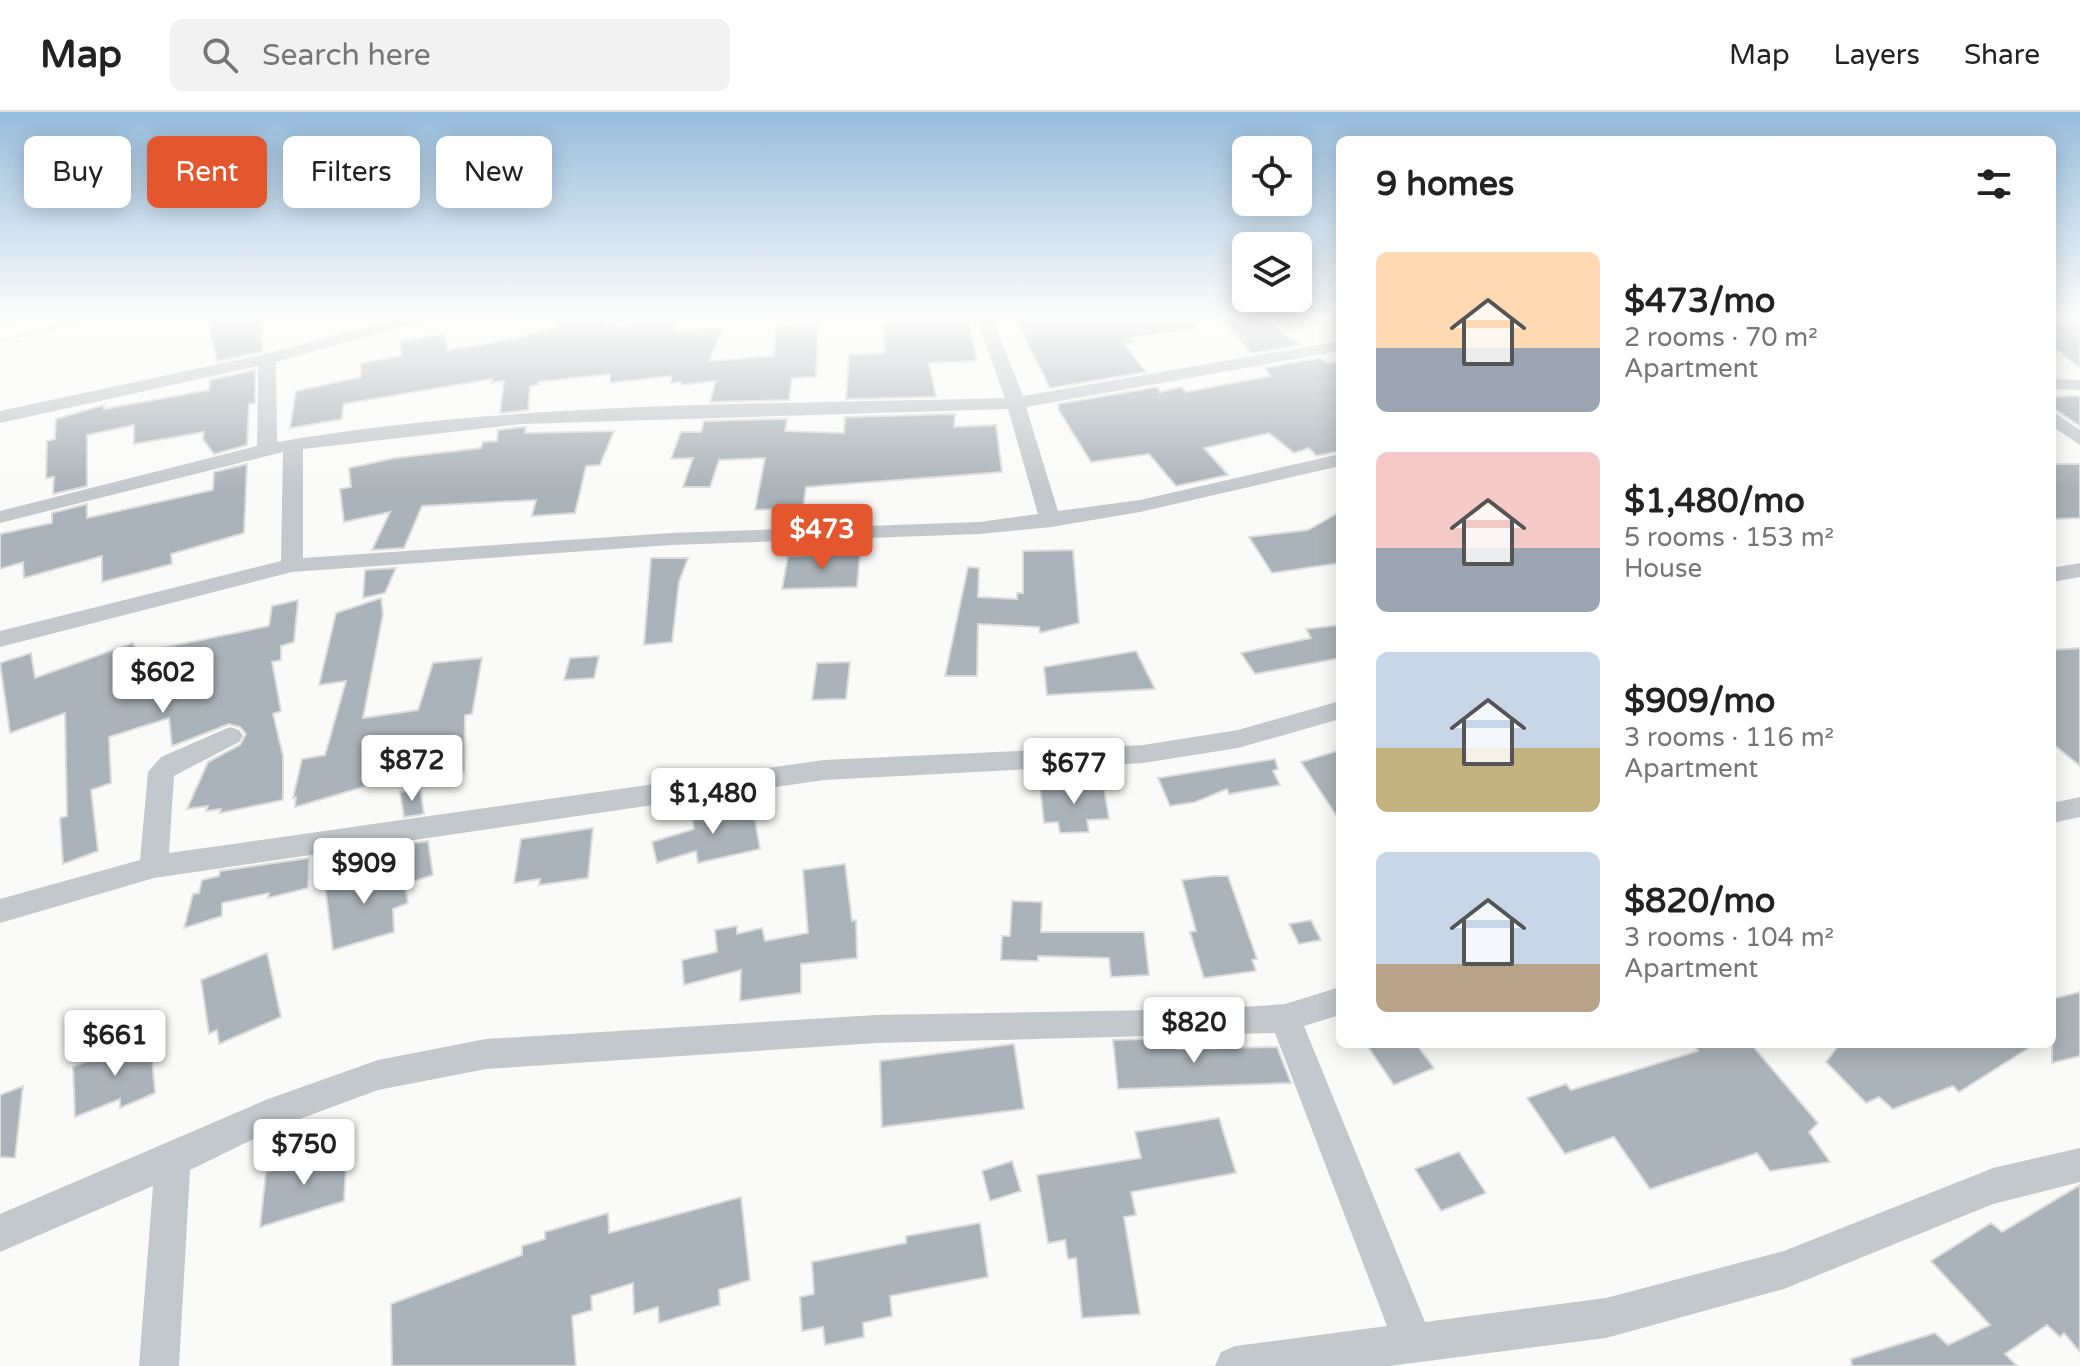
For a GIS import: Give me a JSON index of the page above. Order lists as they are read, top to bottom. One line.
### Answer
{"page":{"header":"Map","search":"Search here","nav":["Map","Layers","Share"],"chip":["Buy","Rent","Filters","New"],"heading":"9 homes","list":[{"name":"$473/mo","note":"2 rooms · 70 m² · Apartment"},{"name":"$1,480/mo","note":"5 rooms · 153 m² · House"},{"name":"$909/mo","note":"3 rooms · 116 m² · Apartment"},{"name":"$820/mo","note":"3 rooms · 104 m² · Apartment"}],"price":["$473","$602","$872","$677","$1,480","$909","$820","$661","$750"]}}
